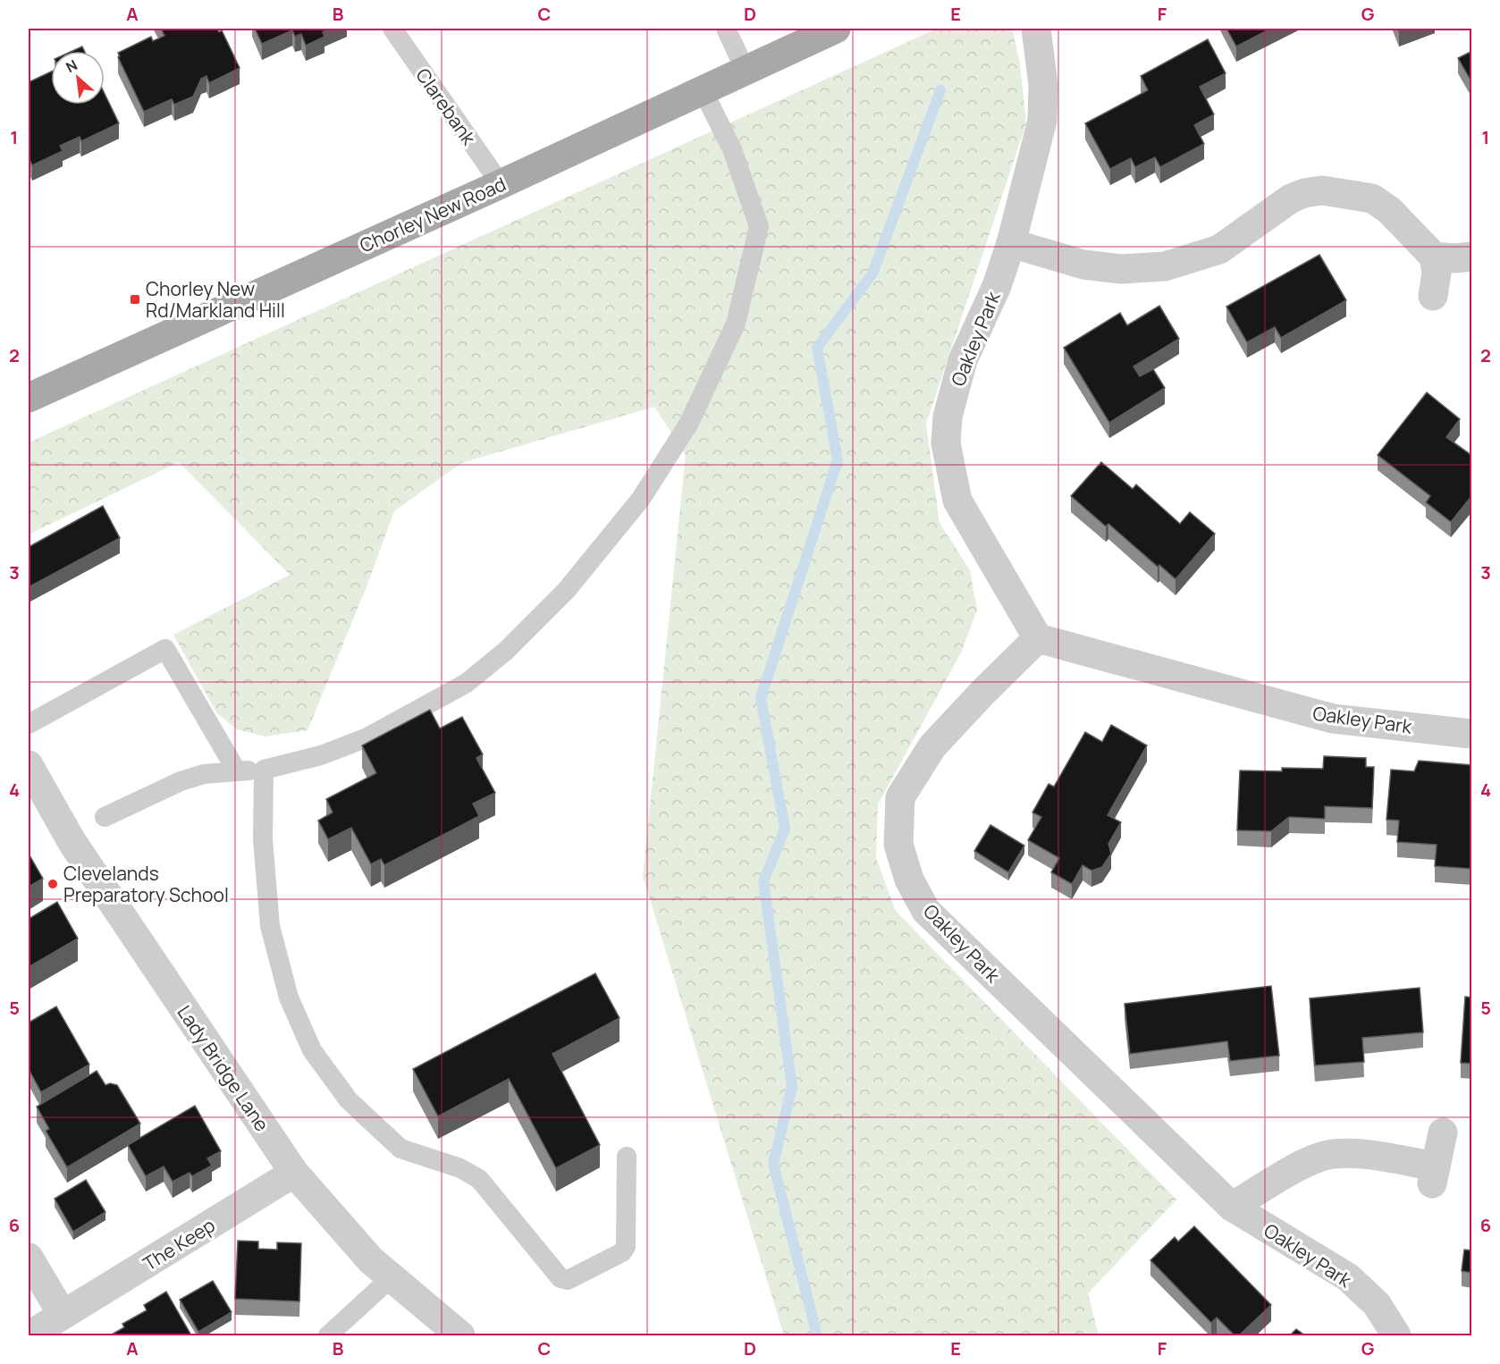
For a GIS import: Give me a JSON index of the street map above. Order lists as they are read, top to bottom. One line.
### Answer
{"streets":{"main road":["Chorley New Road"],"street":["Oakley Park","Lady Bridge Lane","The Keep"],"lane":["Clarebank"]},"crossings":[["Clarebank","Chorley New Road"],["Lady Bridge Lane","The Keep"]],"places":{"transit":["Chorley New Rd/Markland Hill"],"other":["Clevelands Preparatory School"]},"north":"top left","grid":{"columns":["A","B","C","D","E","F","G"],"rows":["1","2","3","4","5","6"]}}
